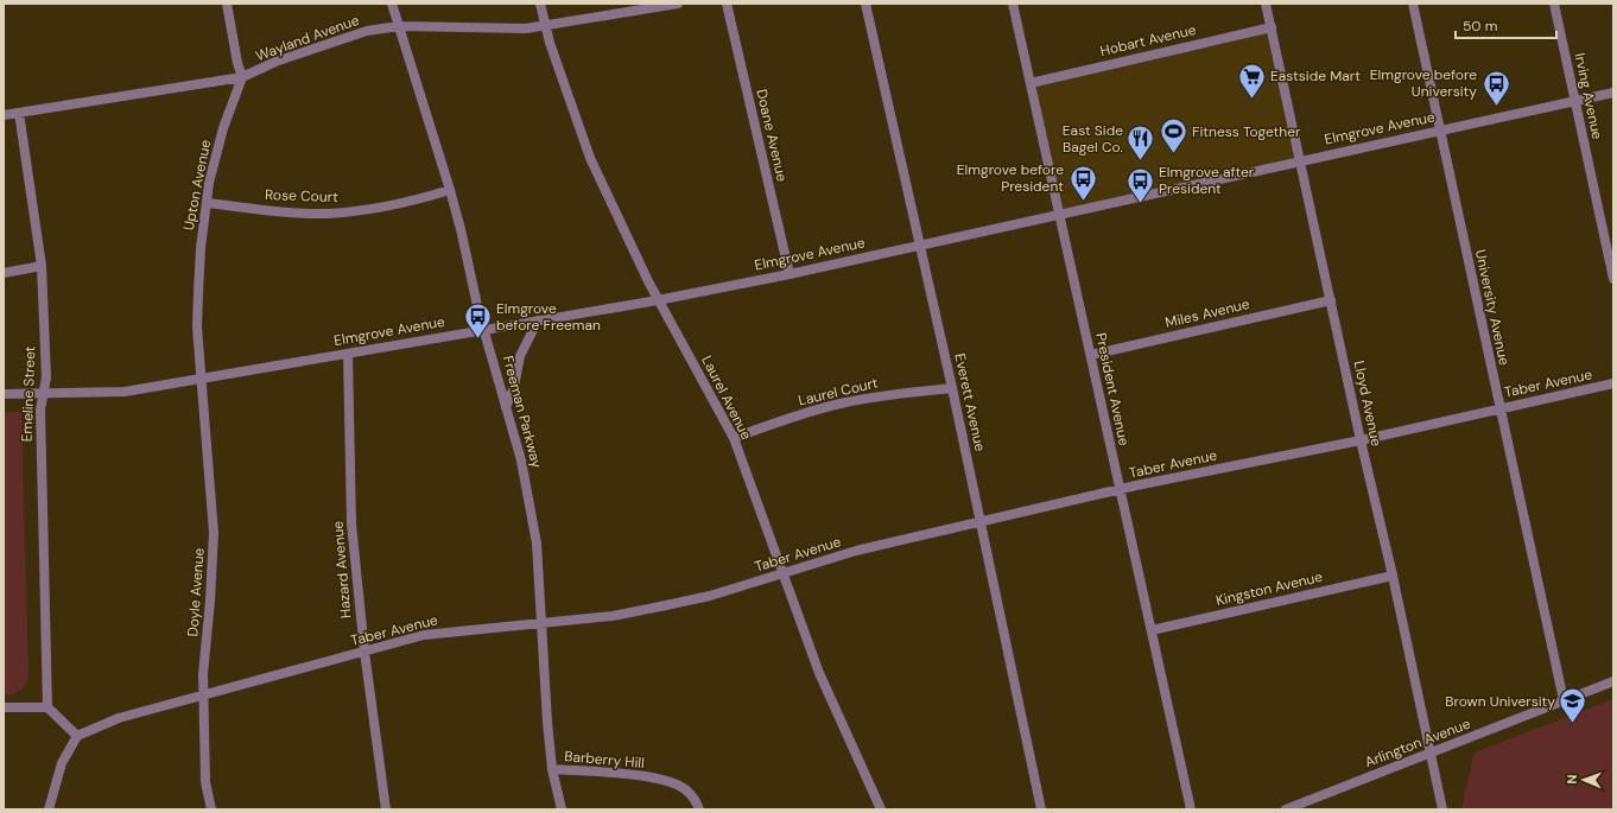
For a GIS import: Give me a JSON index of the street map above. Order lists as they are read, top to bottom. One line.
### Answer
{"streets":{"street":["Wayland Avenue","Hobart Avenue","Irving Avenue","Elmgrove Avenue","Doane Avenue","Upton Avenue","Rose Court","University Avenue","Miles Avenue","Taber Avenue","President Avenue","Laurel Court","Emeline Street","Laurel Avenue","Everett Avenue","Lloyd Avenue","Freeman Parkway","Hazard Avenue","Kingston Avenue","Doyle Avenue","Arlington Avenue","Barberry Hill"]},"crossings":[["Wayland Avenue","Upton Avenue"],["Wayland Avenue","Emeline Street"],["Wayland Avenue","Laurel Avenue"],["Wayland Avenue","Freeman Parkway"],["Hobart Avenue","President Avenue"],["Hobart Avenue","Lloyd Avenue"],["Irving Avenue","Elmgrove Avenue"],["Elmgrove Avenue","Doane Avenue"],["Elmgrove Avenue","Upton Avenue"],["Elmgrove Avenue","University Avenue"],["Elmgrove Avenue","President Avenue"],["Elmgrove Avenue","Emeline Street"],["Elmgrove Avenue","Laurel Avenue"],["Elmgrove Avenue","Everett Avenue"],["Elmgrove Avenue","Lloyd Avenue"],["Elmgrove Avenue","Freeman Parkway"],["Elmgrove Avenue","Hazard Avenue"],["Elmgrove Avenue","Doyle Avenue"],["Upton Avenue","Rose Court"],["Upton Avenue","Doyle Avenue"],["Rose Court","Freeman Parkway"],["University Avenue","Taber Avenue"],["University Avenue","Arlington Avenue"],["Miles Avenue","President Avenue"],["Miles Avenue","Lloyd Avenue"],["Taber Avenue","President Avenue"],["Taber Avenue","Laurel Avenue"],["Taber Avenue","Everett Avenue"],["Taber Avenue","Lloyd Avenue"],["Taber Avenue","Freeman Parkway"],["Taber Avenue","Hazard Avenue"],["Taber Avenue","Doyle Avenue"],["President Avenue","Kingston Avenue"],["Laurel Court","Laurel Avenue"],["Laurel Court","Everett Avenue"],["Lloyd Avenue","Kingston Avenue"],["Lloyd Avenue","Arlington Avenue"],["Freeman Parkway","Barberry Hill"]],"places":{"supermarket":["Eastside Mart"],"bus stop":["Elmgrove before University","Elmgrove before President","Elmgrove after President","Elmgrove before Freeman"],"sports":["Fitness Together"],"restaurant":["East Side Bagel Co."],"school or university":["Brown University"]},"scale_bar":"50 m","north":"left"}
